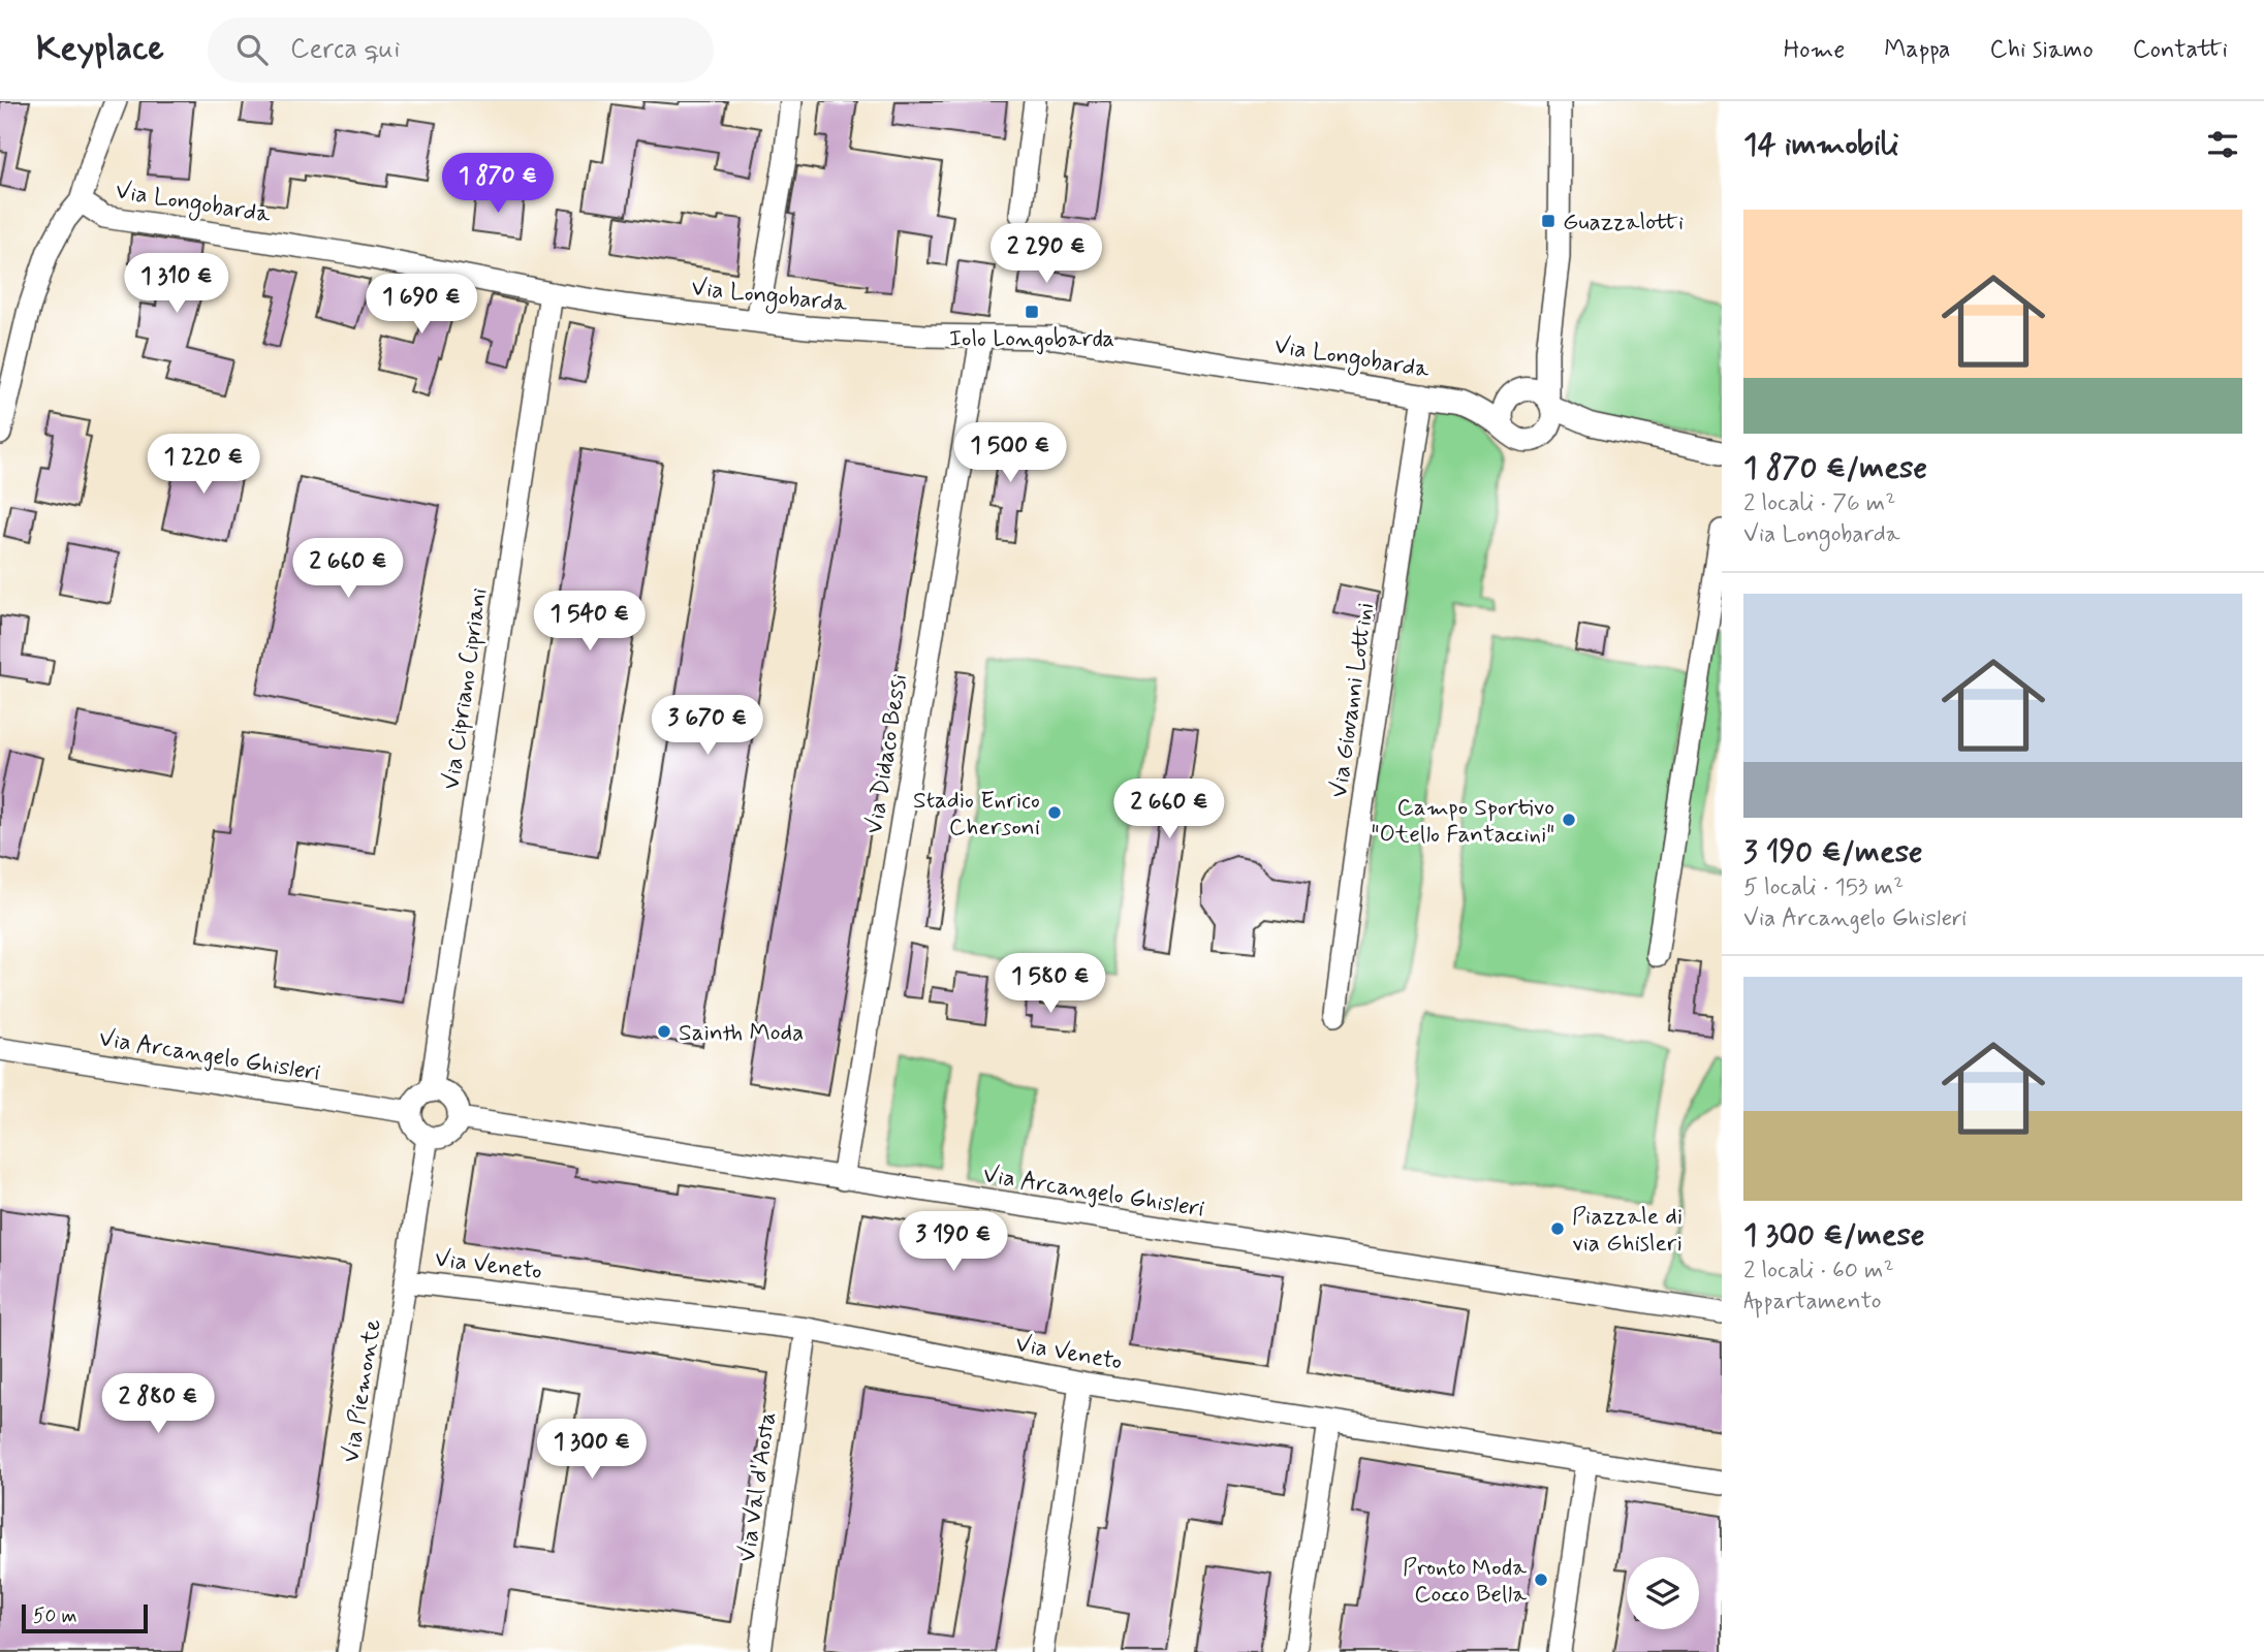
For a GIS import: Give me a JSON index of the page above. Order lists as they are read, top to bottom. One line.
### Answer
{"streets":{"street":["Via Longobarda","Via Cipriano Cipriani","Via Giovanni Lottini","Via Didaco Bessi","Via Arcangelo Ghisleri","Via Veneto","Via Piemonte","Via Val d'Aosta"]},"crossings":[["Via Longobarda","Via Cipriano Cipriani"],["Via Longobarda","Via Giovanni Lottini"],["Via Longobarda","Via Didaco Bessi"],["Via Cipriano Cipriani","Via Arcangelo Ghisleri"],["Via Cipriano Cipriani","Via Piemonte"],["Via Didaco Bessi","Via Arcangelo Ghisleri"],["Via Arcangelo Ghisleri","Via Piemonte"],["Via Veneto","Via Piemonte"],["Via Veneto","Via Val d'Aosta"]],"places":{"transit":["Guazzalotti","Iolo Longobarda"],"other":["Stadio Enrico Chersoni","Campo Sportivo \"Otello Fantaccini\"","Sainth Moda","Piazzale di via Ghisleri","Pronto Moda Cocco Bella"]},"scale_bar":"50 m","page":{"header":"Keyplace","search":"Cerca qui","nav":["Home","Mappa","Chi siamo","Contatti"],"heading":"14 immobili","price":["1 870 €","2 290 €","1 310 €","1 690 €","1 500 €","1 220 €","2 660 €","1 540 €","3 670 €","2 660 €","1 580 €","3 190 €","2 880 €","1 300 €"],"list":[{"name":"1 870 €/mese","note":"2 locali · 76 m² · Via Longobarda"},{"name":"3 190 €/mese","note":"5 locali · 153 m² · Via Arcangelo Ghisleri"},{"name":"1 300 €/mese","note":"2 locali · 60 m² · Appartamento"}],"scale":"50 m"}}
